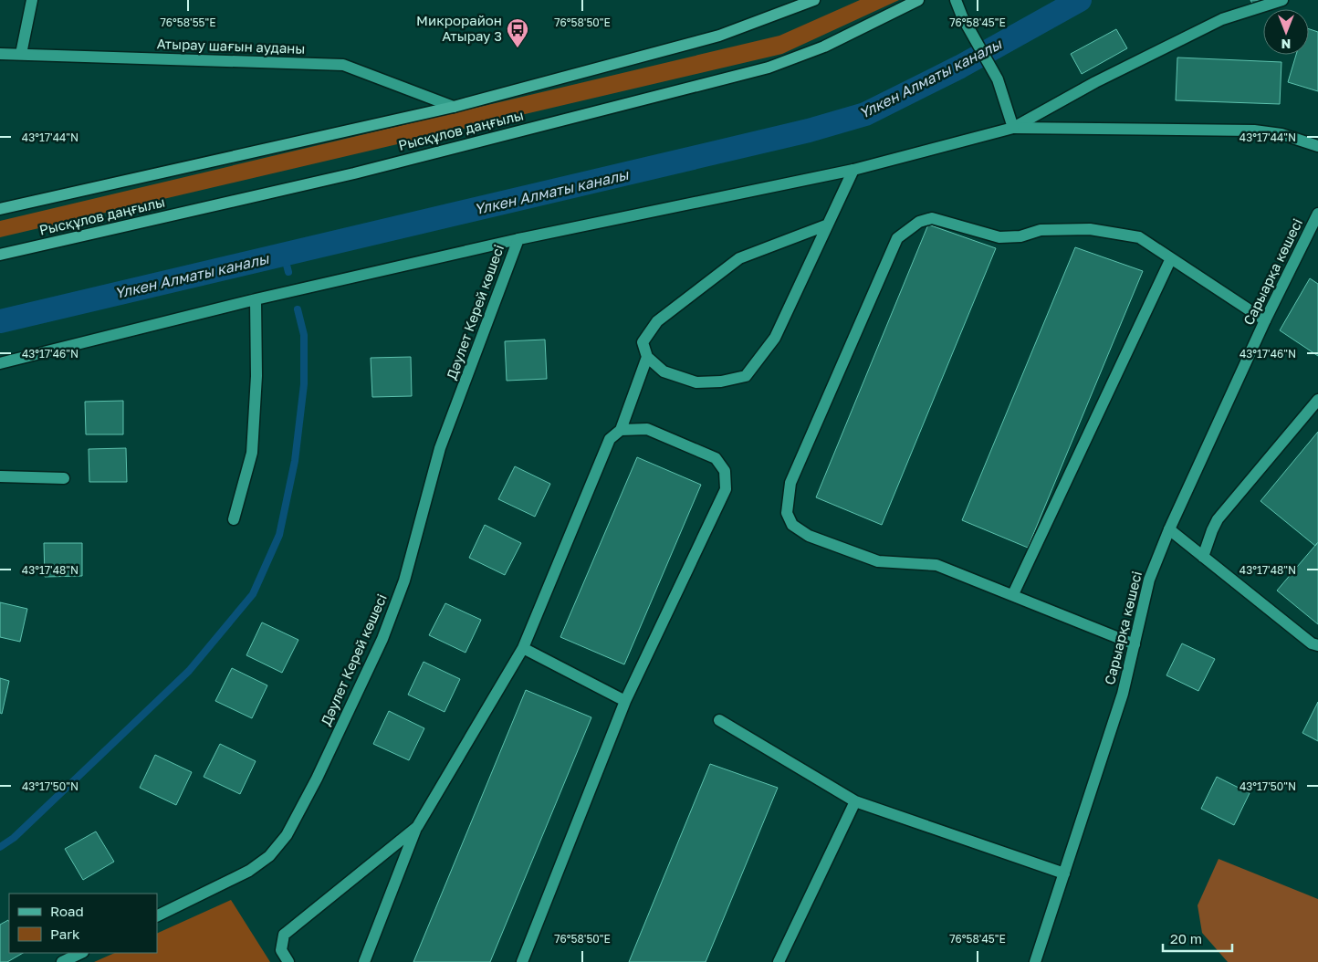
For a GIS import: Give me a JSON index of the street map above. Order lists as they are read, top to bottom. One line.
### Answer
{"streets":{"main road":["Рысқұлов даңғылы"],"street":["Атырау шағын ауданы","Сарыарқа көшесі","Дәулет Керей көшесі"]},"crossings":[["Атырау шағын ауданы","Рысқұлов даңғылы"]],"water":["Үлкен Алматы каналы"],"places":{"bus stop":["Микрорайон Атырау 3"]},"legend":["Road","Park"],"scale_bar":"20 m","north":"bottom","coordinates":["76°58'55\"E","76°58'50\"E","76°58'45\"E","43°17'44\"N","43°17'46\"N","43°17'48\"N","43°17'50\"N"]}
